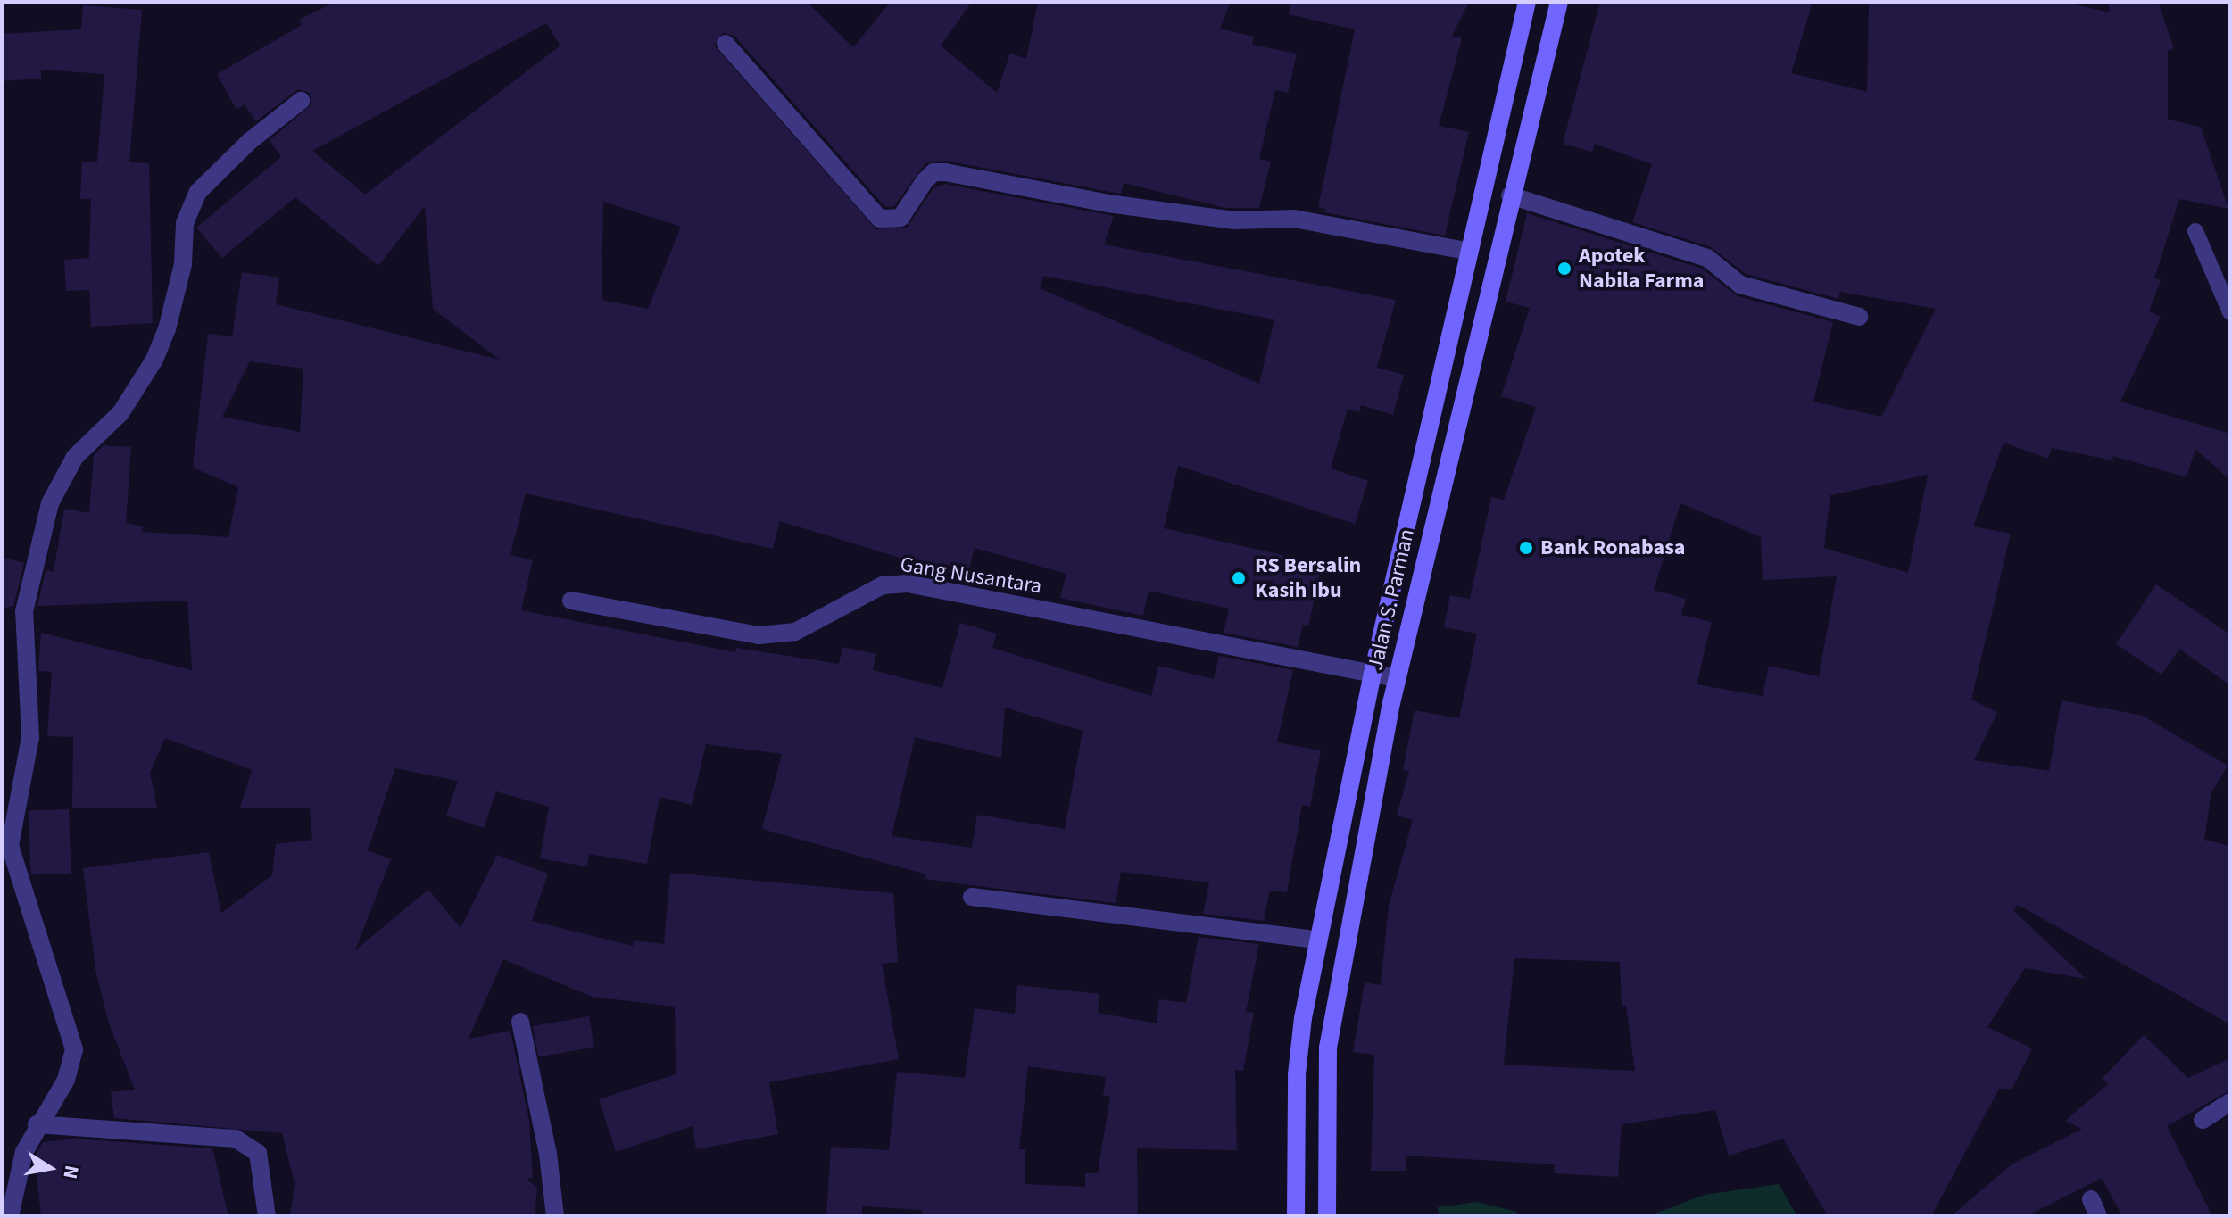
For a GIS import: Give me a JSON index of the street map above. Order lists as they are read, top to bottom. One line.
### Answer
{"streets":{"main road":["Jalan S. Parman"],"street":["Gang Nusantara"]},"crossings":[["Gang Nusantara","Jalan S. Parman"]],"places":["Apotek Nabila Farma","Bank Ronabasa","RS Bersalin Kasih Ibu"],"north":"right"}
